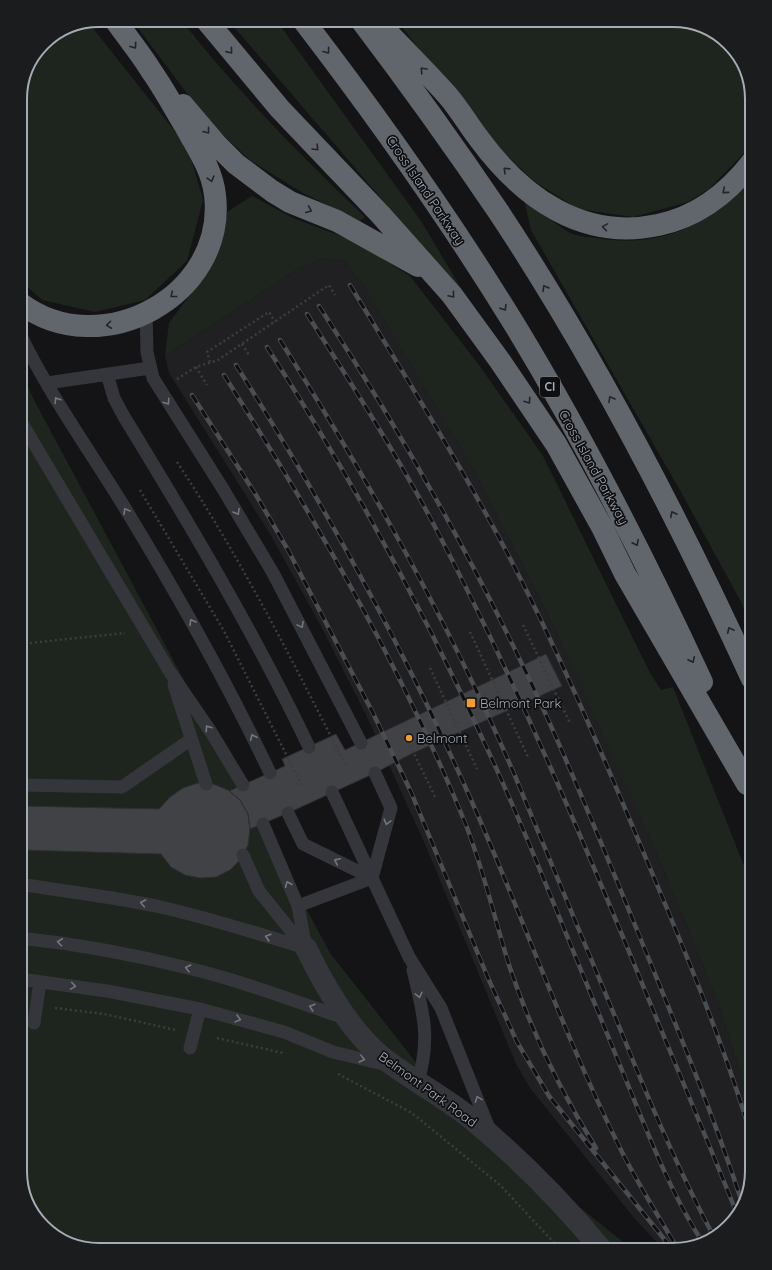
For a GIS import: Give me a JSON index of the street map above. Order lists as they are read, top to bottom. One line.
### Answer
{"streets":{"highway":["Cross Island Parkway","CI"],"street":["Belmont Park Road"]},"places":{"transit":["Belmont Park"],"other":["Belmont"]}}
